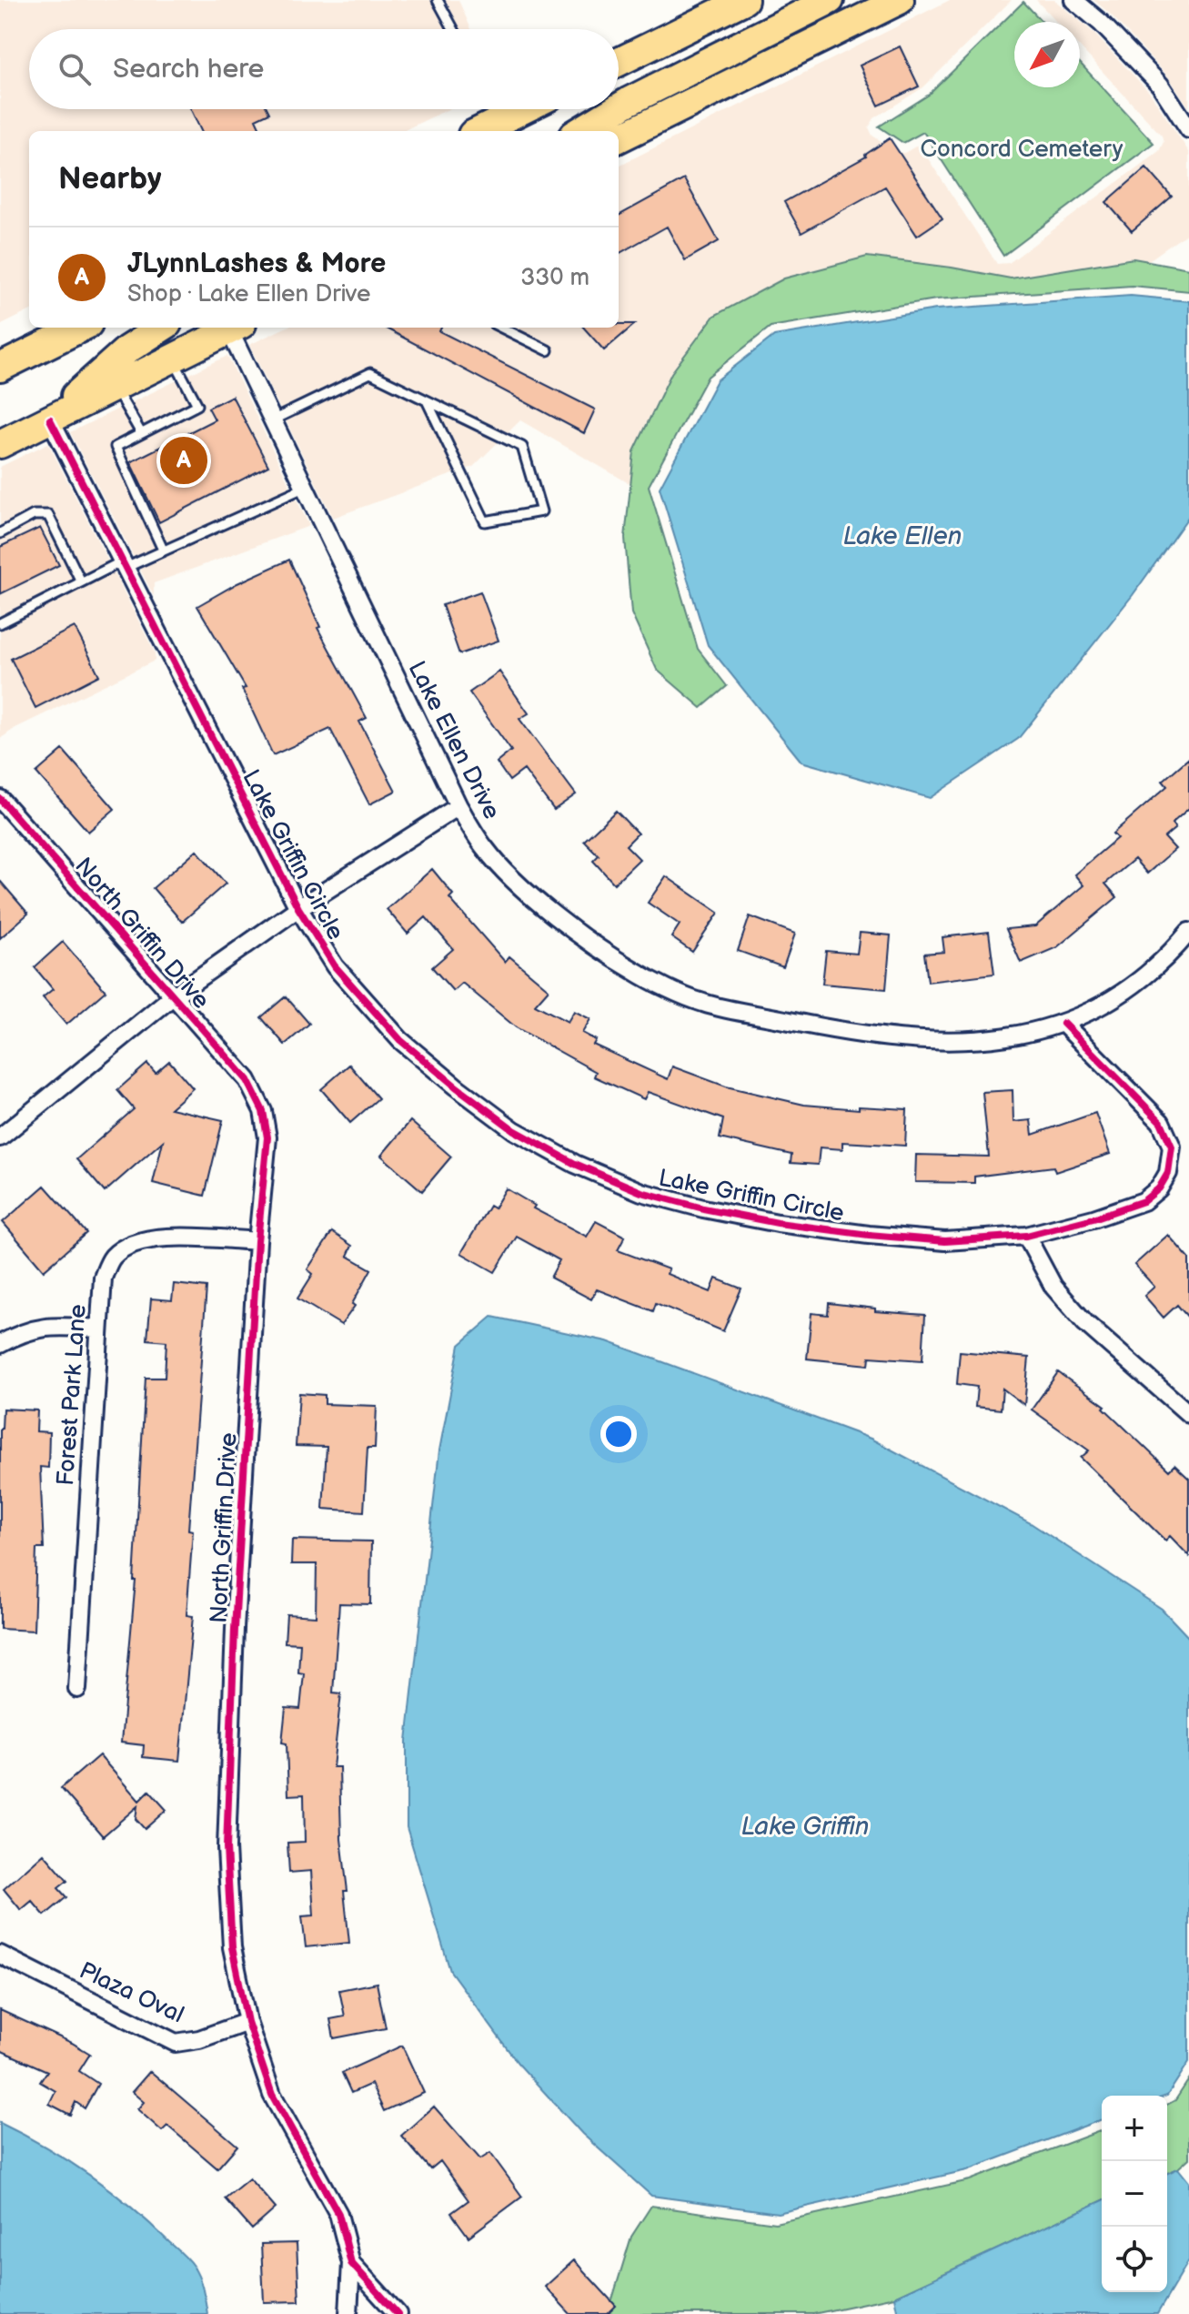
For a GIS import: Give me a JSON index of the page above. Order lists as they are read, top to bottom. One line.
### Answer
{"streets":{"street":["Lake Ellen Drive","Lake Griffin Circle","North Griffin Drive","Forest Park Lane","Plaza Oval"]},"crossings":[["Lake Ellen Drive","Lake Griffin Circle"],["North Griffin Drive","Forest Park Lane"],["North Griffin Drive","Plaza Oval"]],"water":["Lake Ellen","Lake Griffin"],"parks":["Concord Cemetery"],"north":"bottom left","page":{"search":"Search here","heading":"Nearby","list":[{"mark":"A","name":"JLynnLashes & More","note":"Shop · Lake Ellen Drive","value":"330 m"}],"pins":"A","map_buttons":["+","−"]}}
